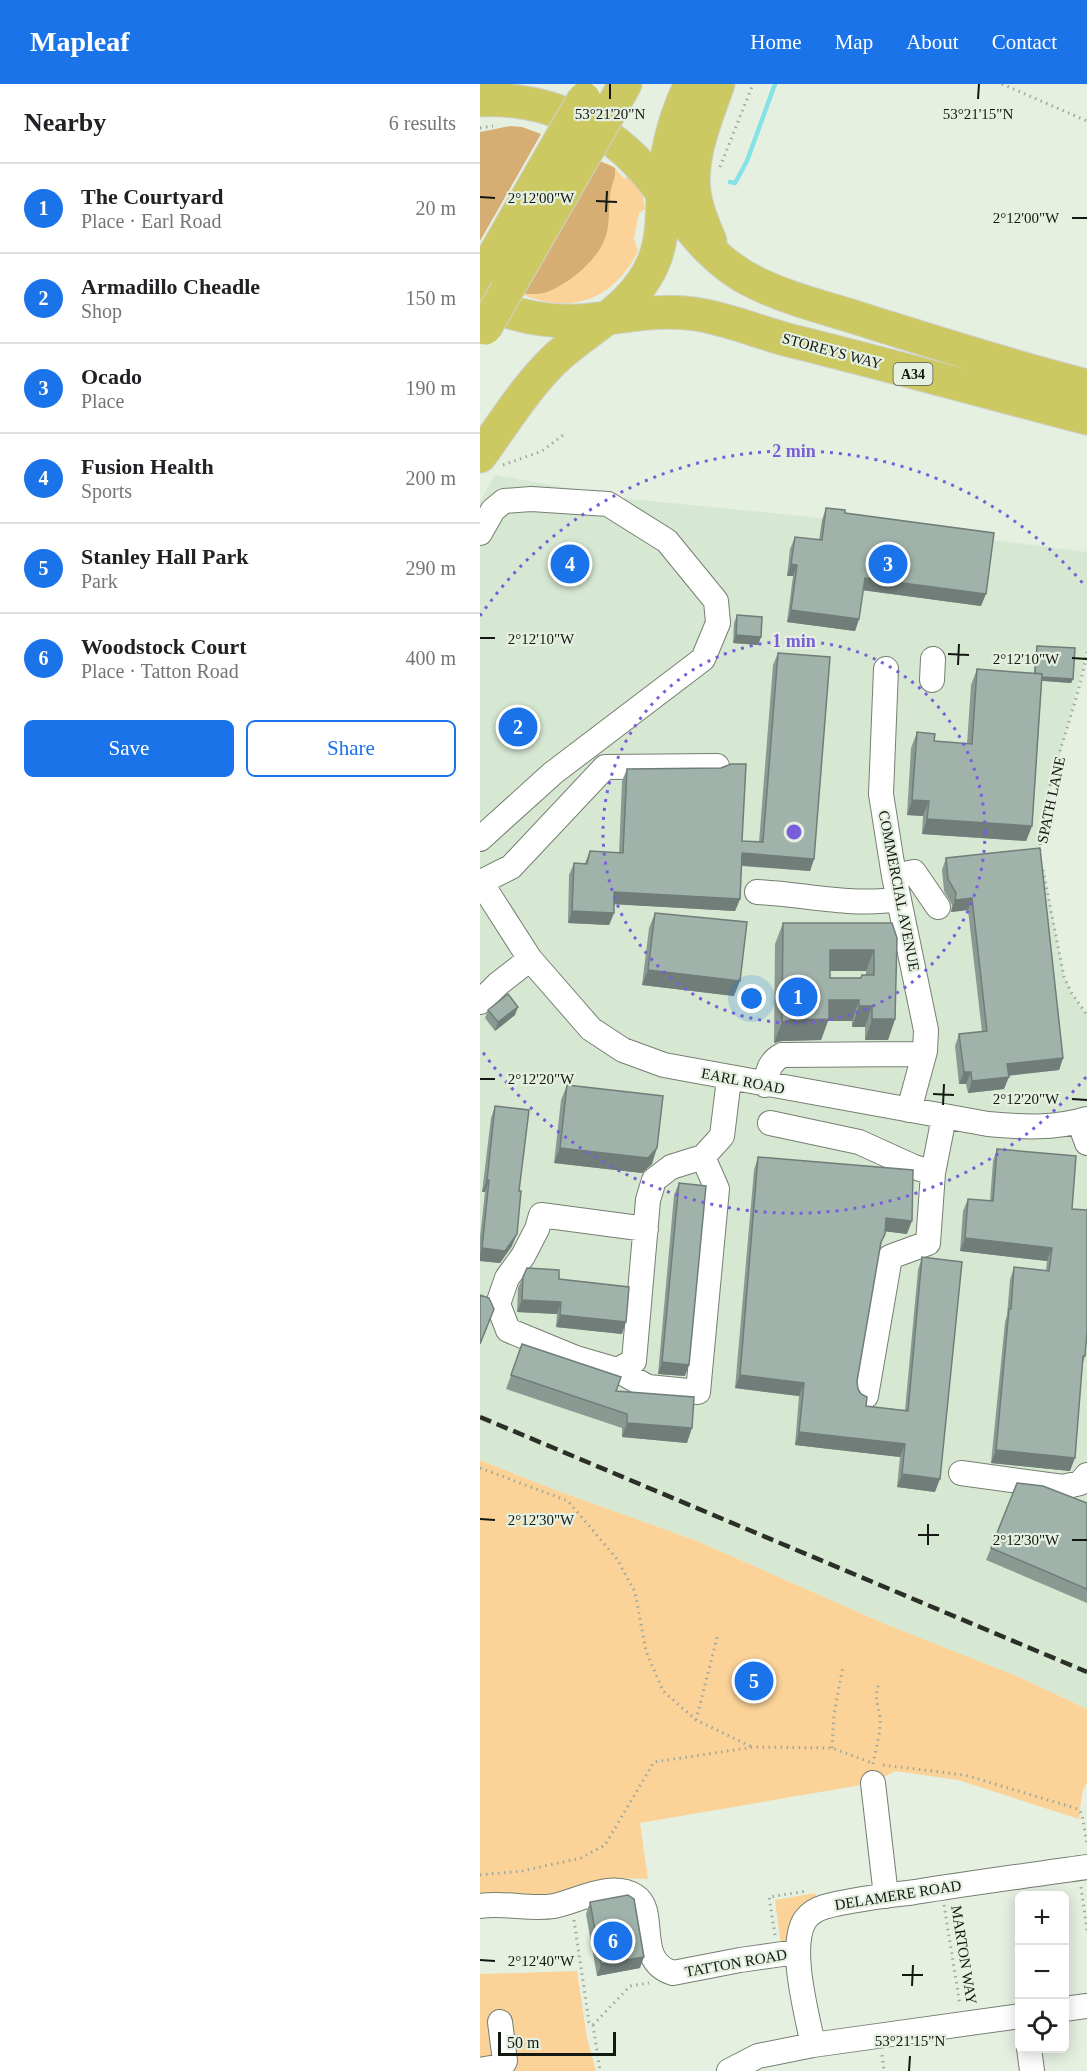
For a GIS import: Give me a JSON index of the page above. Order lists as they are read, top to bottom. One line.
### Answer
{"streets":{"highway":["STOREYS WAY","A34"],"street":["COMMERCIAL AVENUE","EARL ROAD","DELAMERE ROAD","TATTON ROAD"],"path":["SPATH LANE","MARTON WAY"]},"crossings":[["STOREYS WAY","A34"],["COMMERCIAL AVENUE","EARL ROAD"],["DELAMERE ROAD","MARTON WAY"],["DELAMERE ROAD","TATTON ROAD"]],"scale_bar":"50 m","page":{"header":"Mapleaf","nav":["Home","Map","About","Contact"],"heading":["Nearby","6 results"],"list":[{"mark":"1","name":"The Courtyard","note":"Place · Earl Road","value":"20 m"},{"mark":"2","name":"Armadillo Cheadle","note":"Shop","value":"150 m"},{"mark":"3","name":"Ocado","note":"Place","value":"190 m"},{"mark":"4","name":"Fusion Health","note":"Sports","value":"200 m"},{"mark":"5","name":"Stanley Hall Park","note":"Park","value":"290 m"},{"mark":"6","name":"Woodstock Court","note":"Place · Tatton Road","value":"400 m"}],"pins":["3","4","2","1","5","6"],"buttons":["Save","Share"],"map_buttons":["+","−"],"scale":"50 m"},"coordinates":["53°21'20\"N","53°21'15\"N","2°12'00\"W","2°12'10\"W","2°12'20\"W","2°12'30\"W","2°12'40\"W"],"rings":["2 min","1 min"]}
